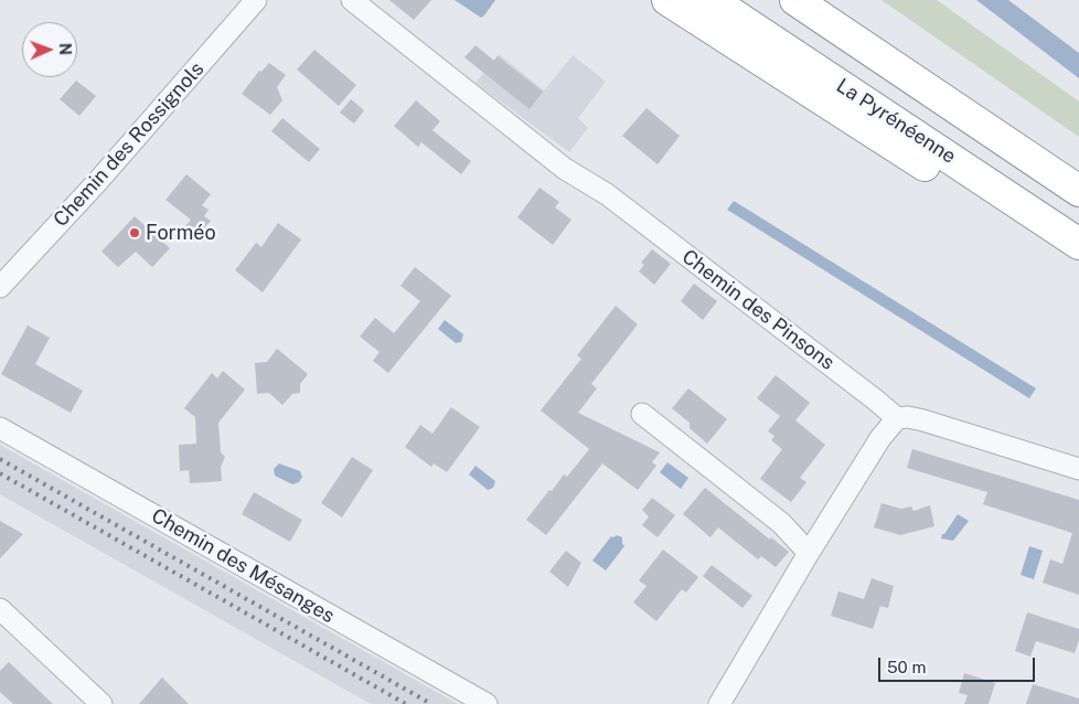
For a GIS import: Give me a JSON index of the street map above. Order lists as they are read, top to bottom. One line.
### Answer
{"streets":{"highway":["La Pyrénéenne"],"street":["Chemin des Rossignols","Chemin des Pinsons","Chemin des Mésanges"]},"places":["Forméo"],"scale_bar":"50 m","north":"right"}
